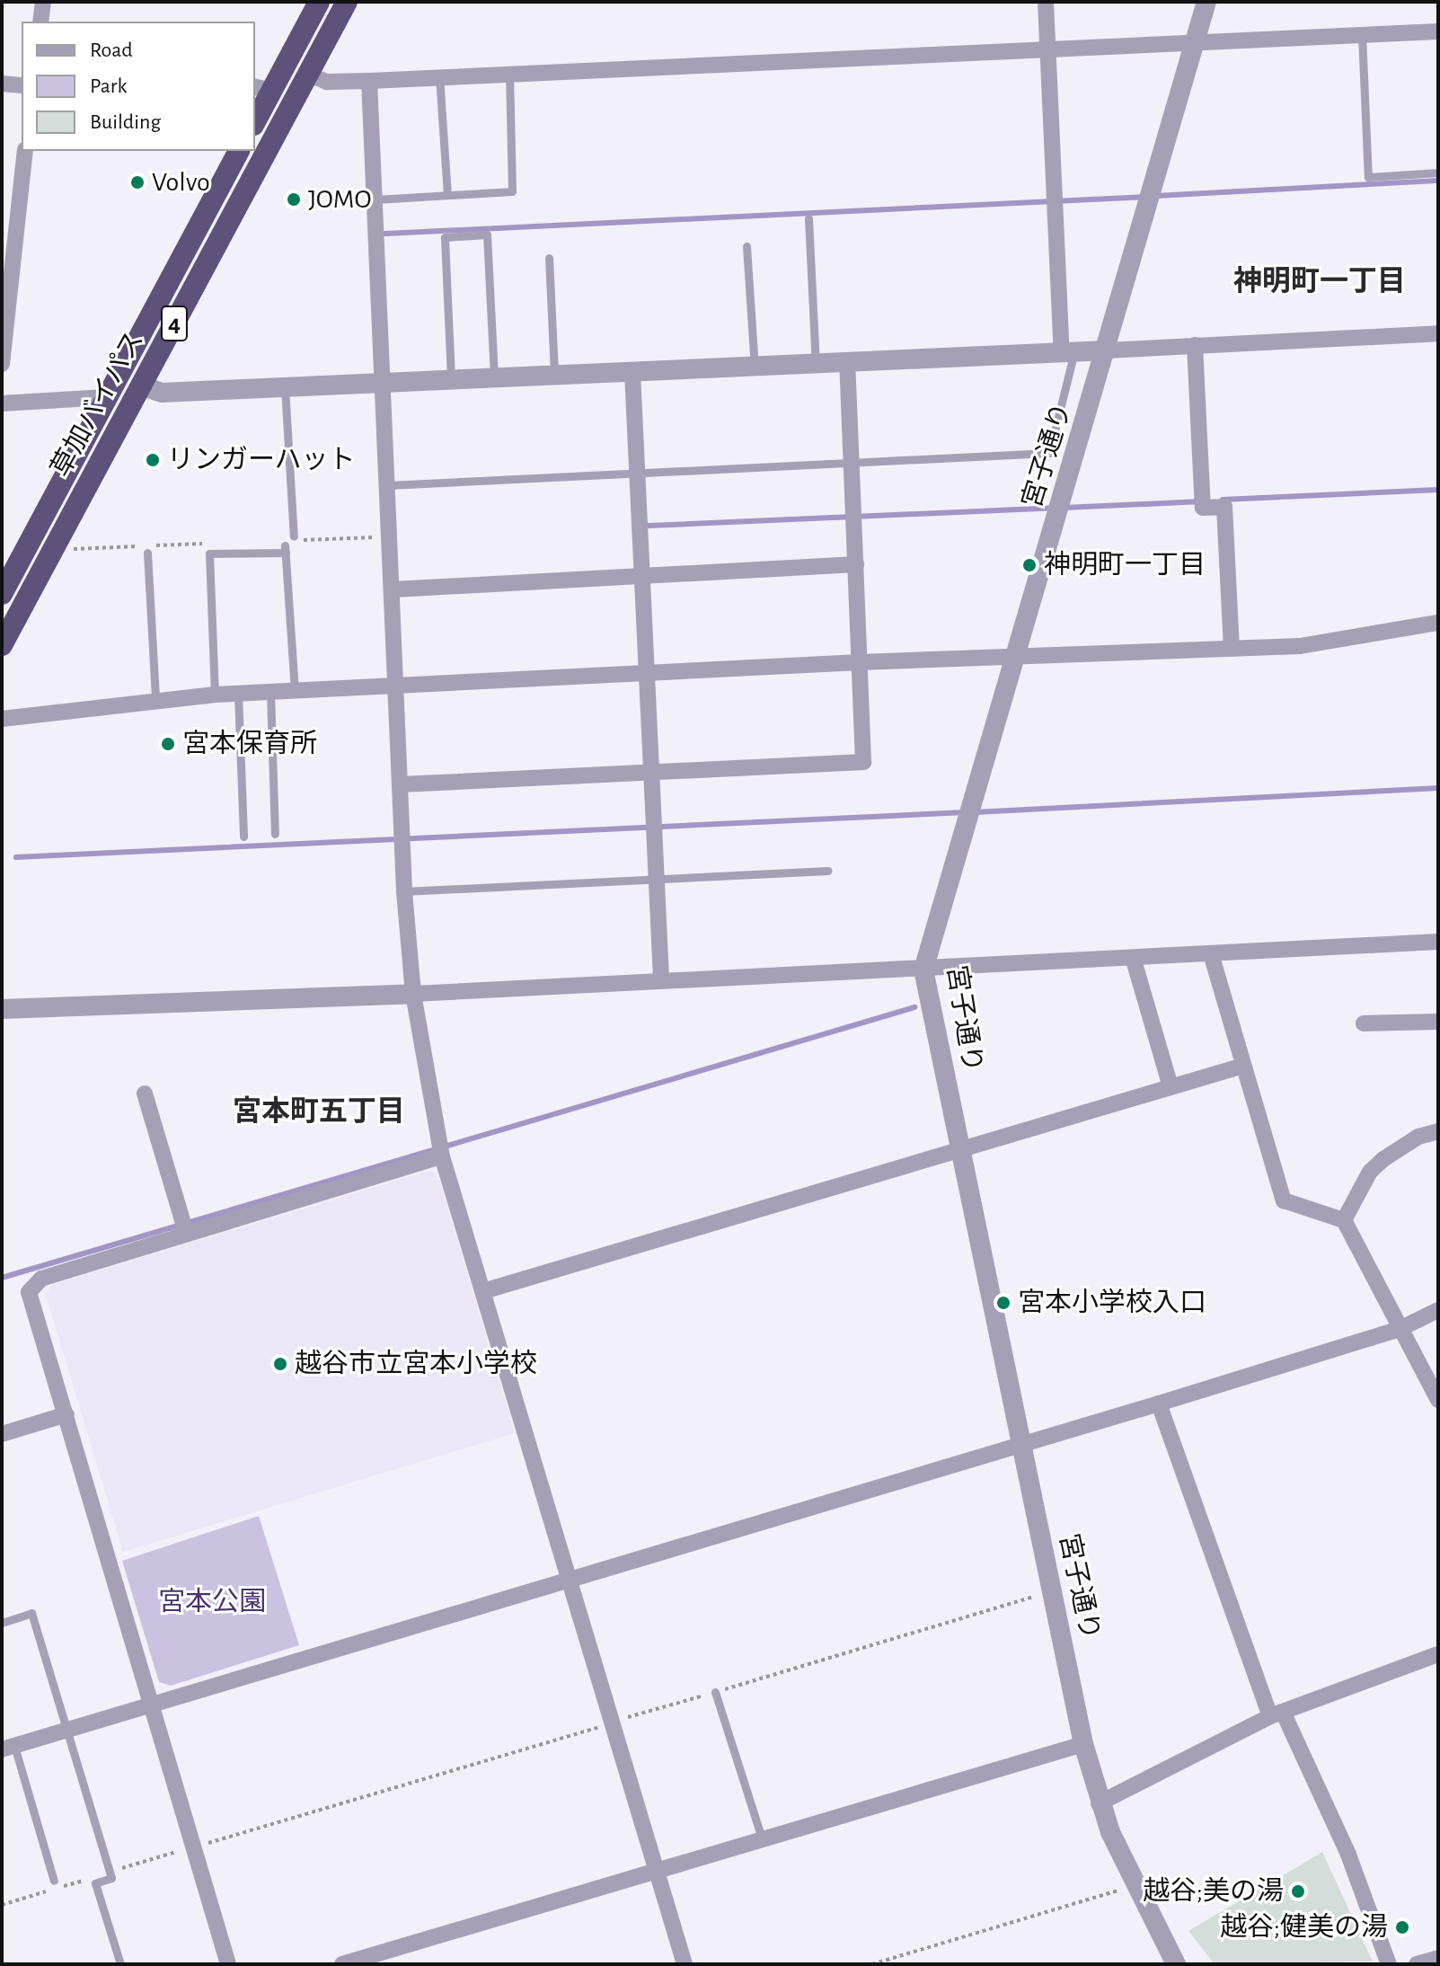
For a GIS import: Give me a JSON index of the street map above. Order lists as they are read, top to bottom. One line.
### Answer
{"streets":{"highway":["4","草加バイパス"],"street":["宮子通り"]},"districts":["神明町一丁目","宮本町五丁目"],"parks":["宮本公園"],"places":["Volvo","JOMO","リンガーハット","神明町一丁目","宮本保育所","宮本小学校入口","越谷市立宮本小学校","越谷;美の湯","越谷;健美の湯"],"legend":["Road","Park","Building"]}
